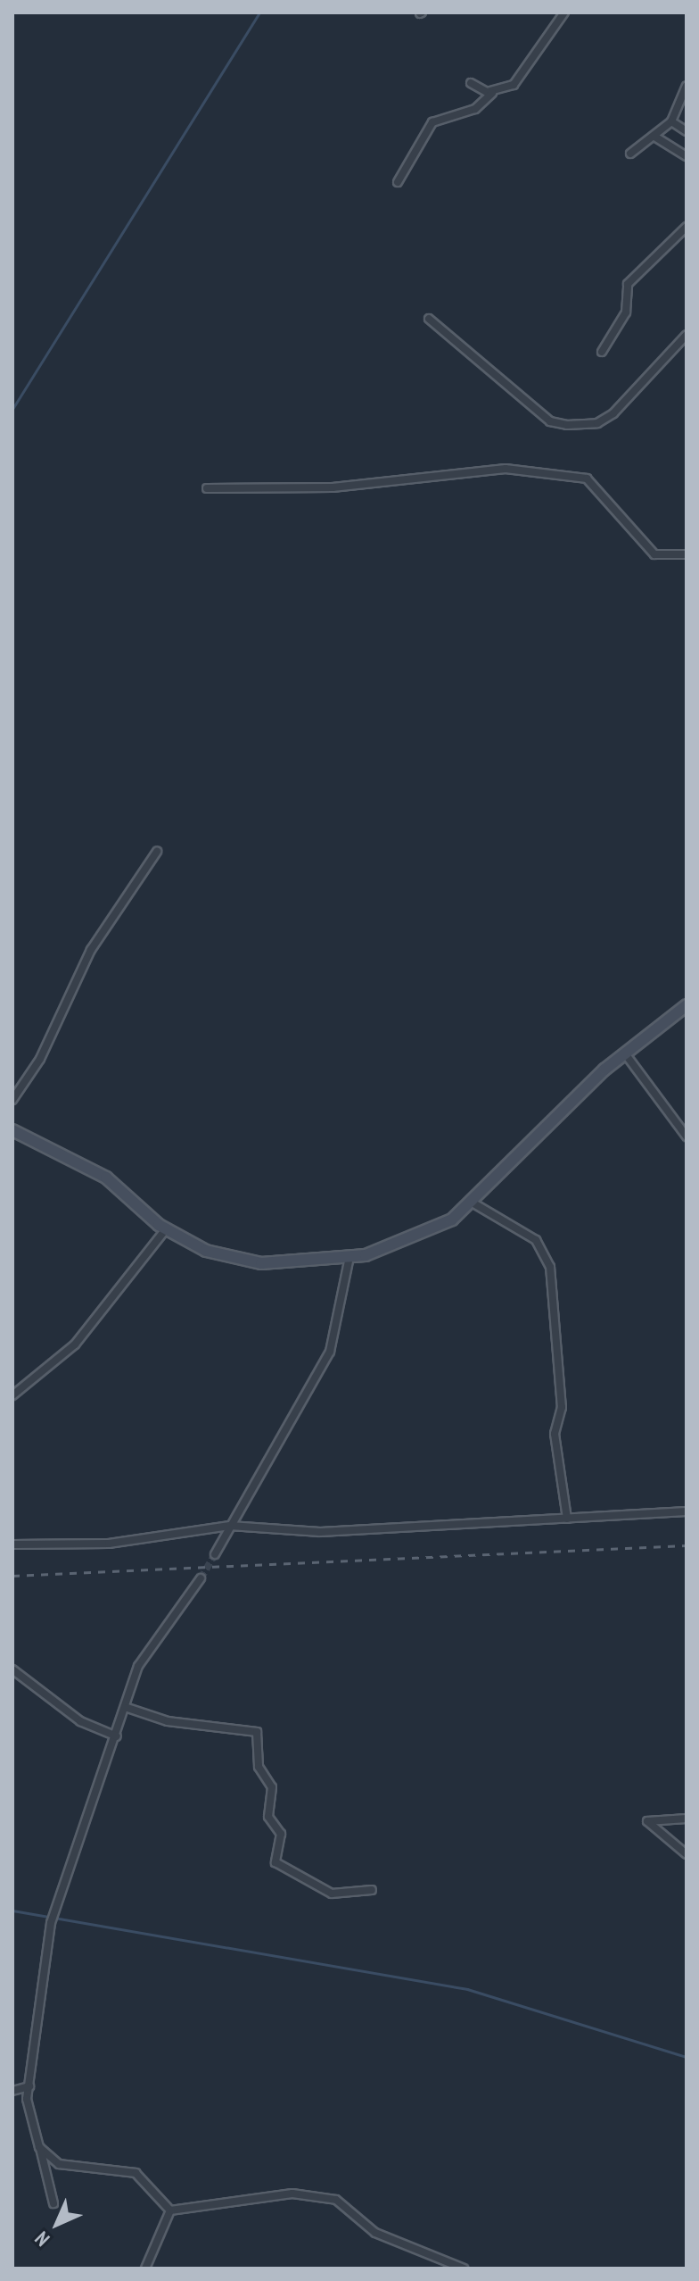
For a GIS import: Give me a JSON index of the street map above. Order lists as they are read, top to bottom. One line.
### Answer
{"north":"bottom left"}
